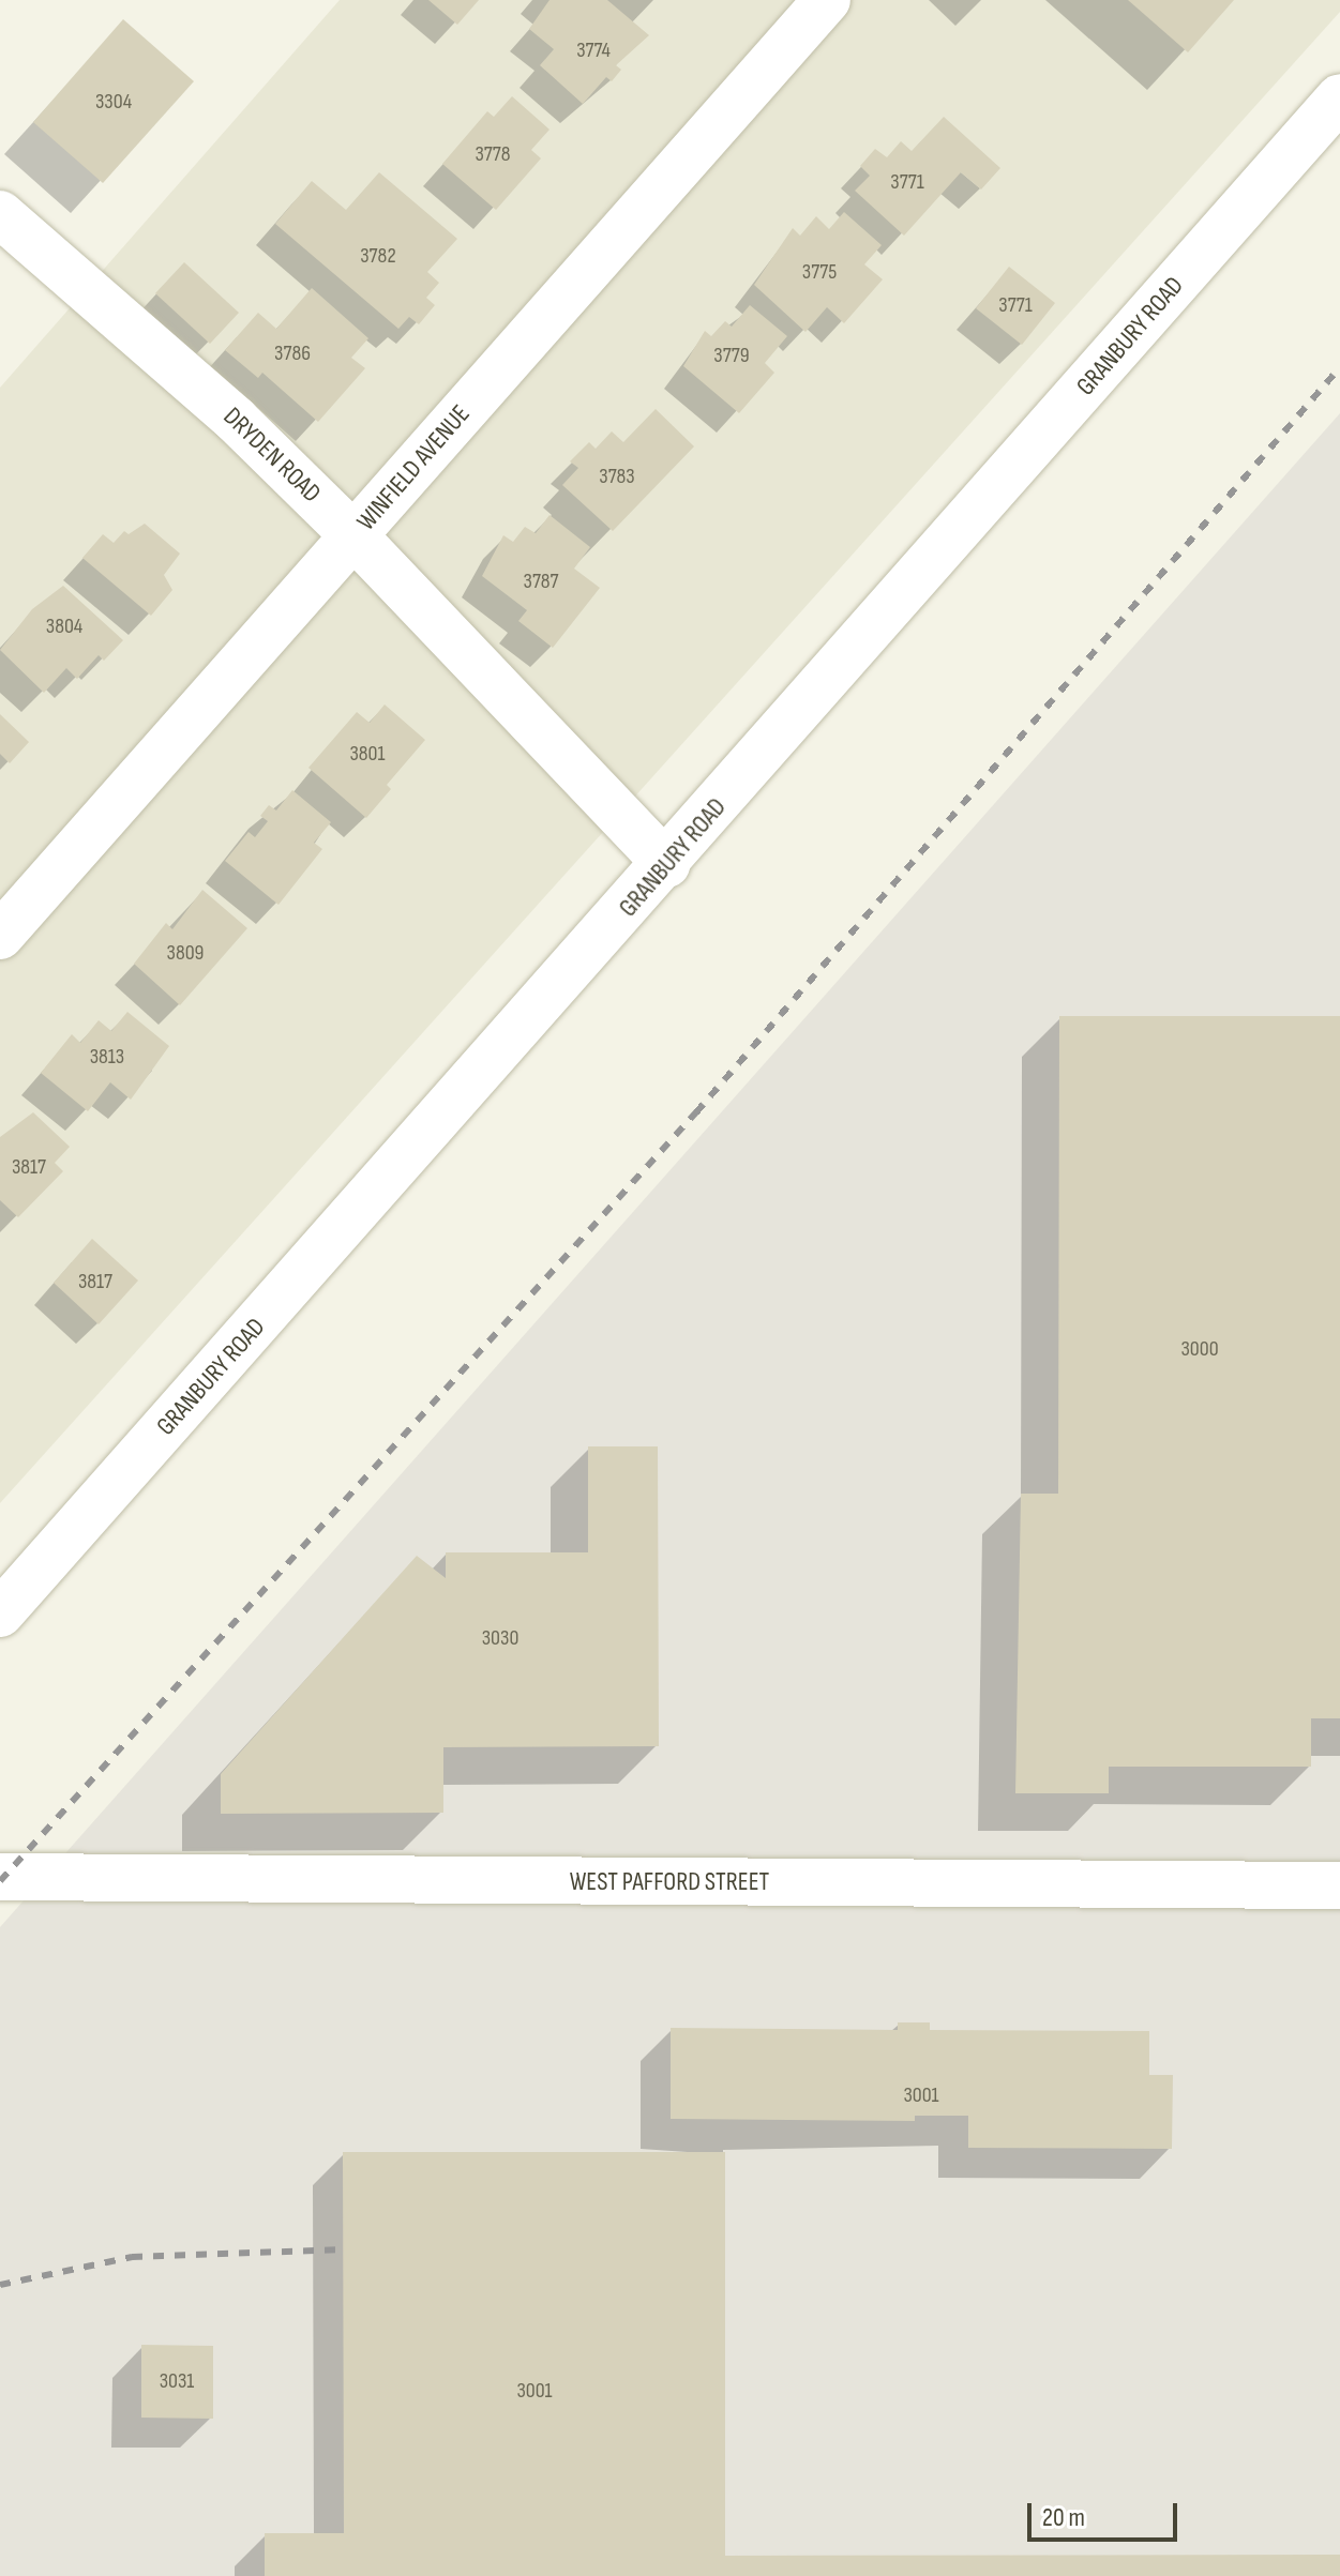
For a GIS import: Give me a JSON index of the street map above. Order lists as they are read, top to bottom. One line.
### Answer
{"streets":{"street":["GRANBURY ROAD","DRYDEN ROAD","WINFIELD AVENUE","WEST PAFFORD STREET"]},"crossings":[["GRANBURY ROAD","DRYDEN ROAD"],["DRYDEN ROAD","WINFIELD AVENUE"]],"house_numbers":["3774","3304","3778","3771","3782","3775","3771","3786","3779","3783","3787","3804","3801","3809","3813","3817","3817","3000","3030","3001","3031","3001"],"scale_bar":"20 m"}
